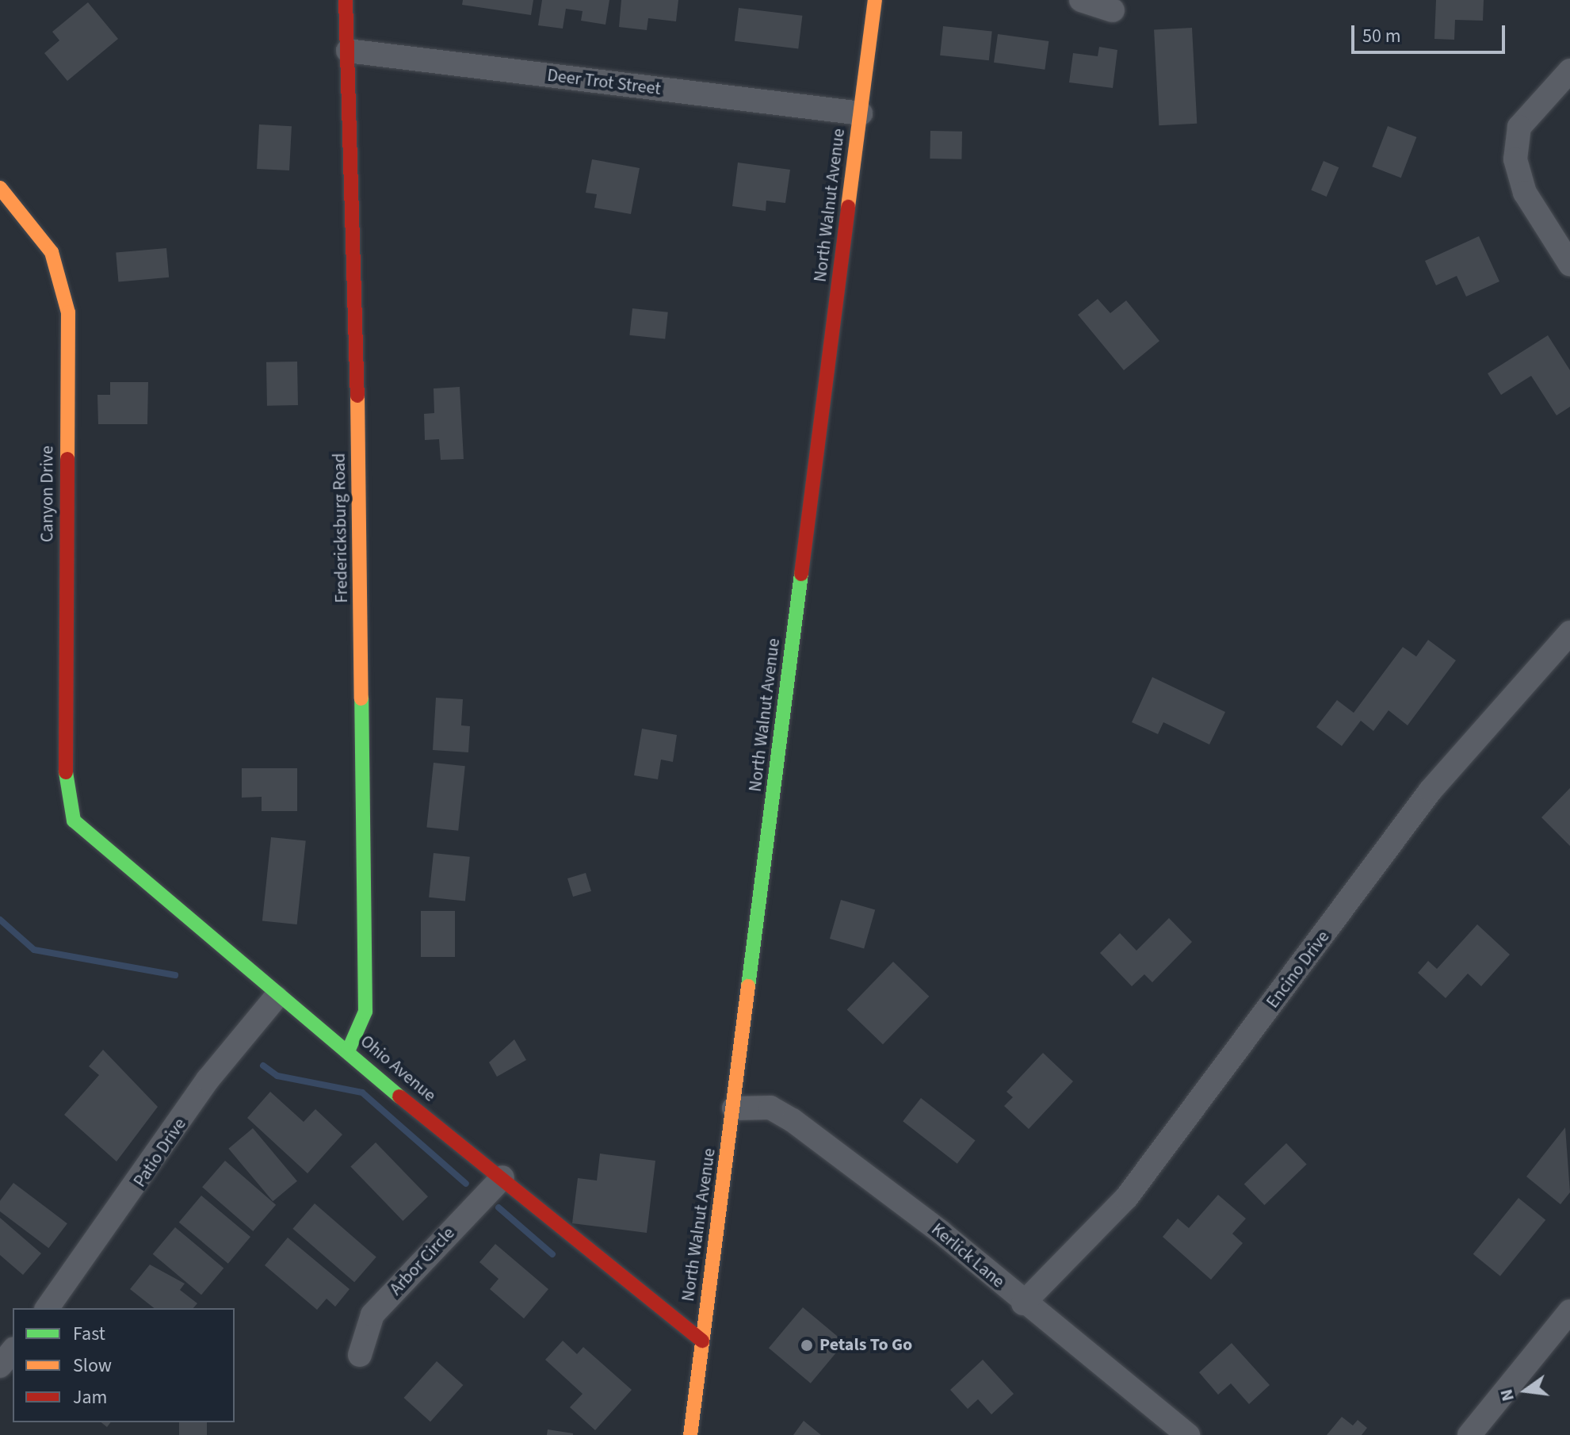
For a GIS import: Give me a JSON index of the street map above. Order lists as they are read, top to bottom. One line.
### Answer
{"streets":{"street":["Deer Trot Street","North Walnut Avenue","Canyon Drive","Fredericksburg Road","Encino Drive","Ohio Avenue","Patio Drive","Kerlick Lane","Arbor Circle"]},"crossings":[["Deer Trot Street","North Walnut Avenue"],["Deer Trot Street","Fredericksburg Road"],["North Walnut Avenue","Ohio Avenue"],["North Walnut Avenue","Kerlick Lane"],["Canyon Drive","Ohio Avenue"],["Fredericksburg Road","Ohio Avenue"],["Encino Drive","Kerlick Lane"],["Ohio Avenue","Patio Drive"],["Ohio Avenue","Arbor Circle"]],"places":["Petals To Go"],"legend":["Fast","Slow","Jam"],"scale_bar":"50 m","north":"left"}
